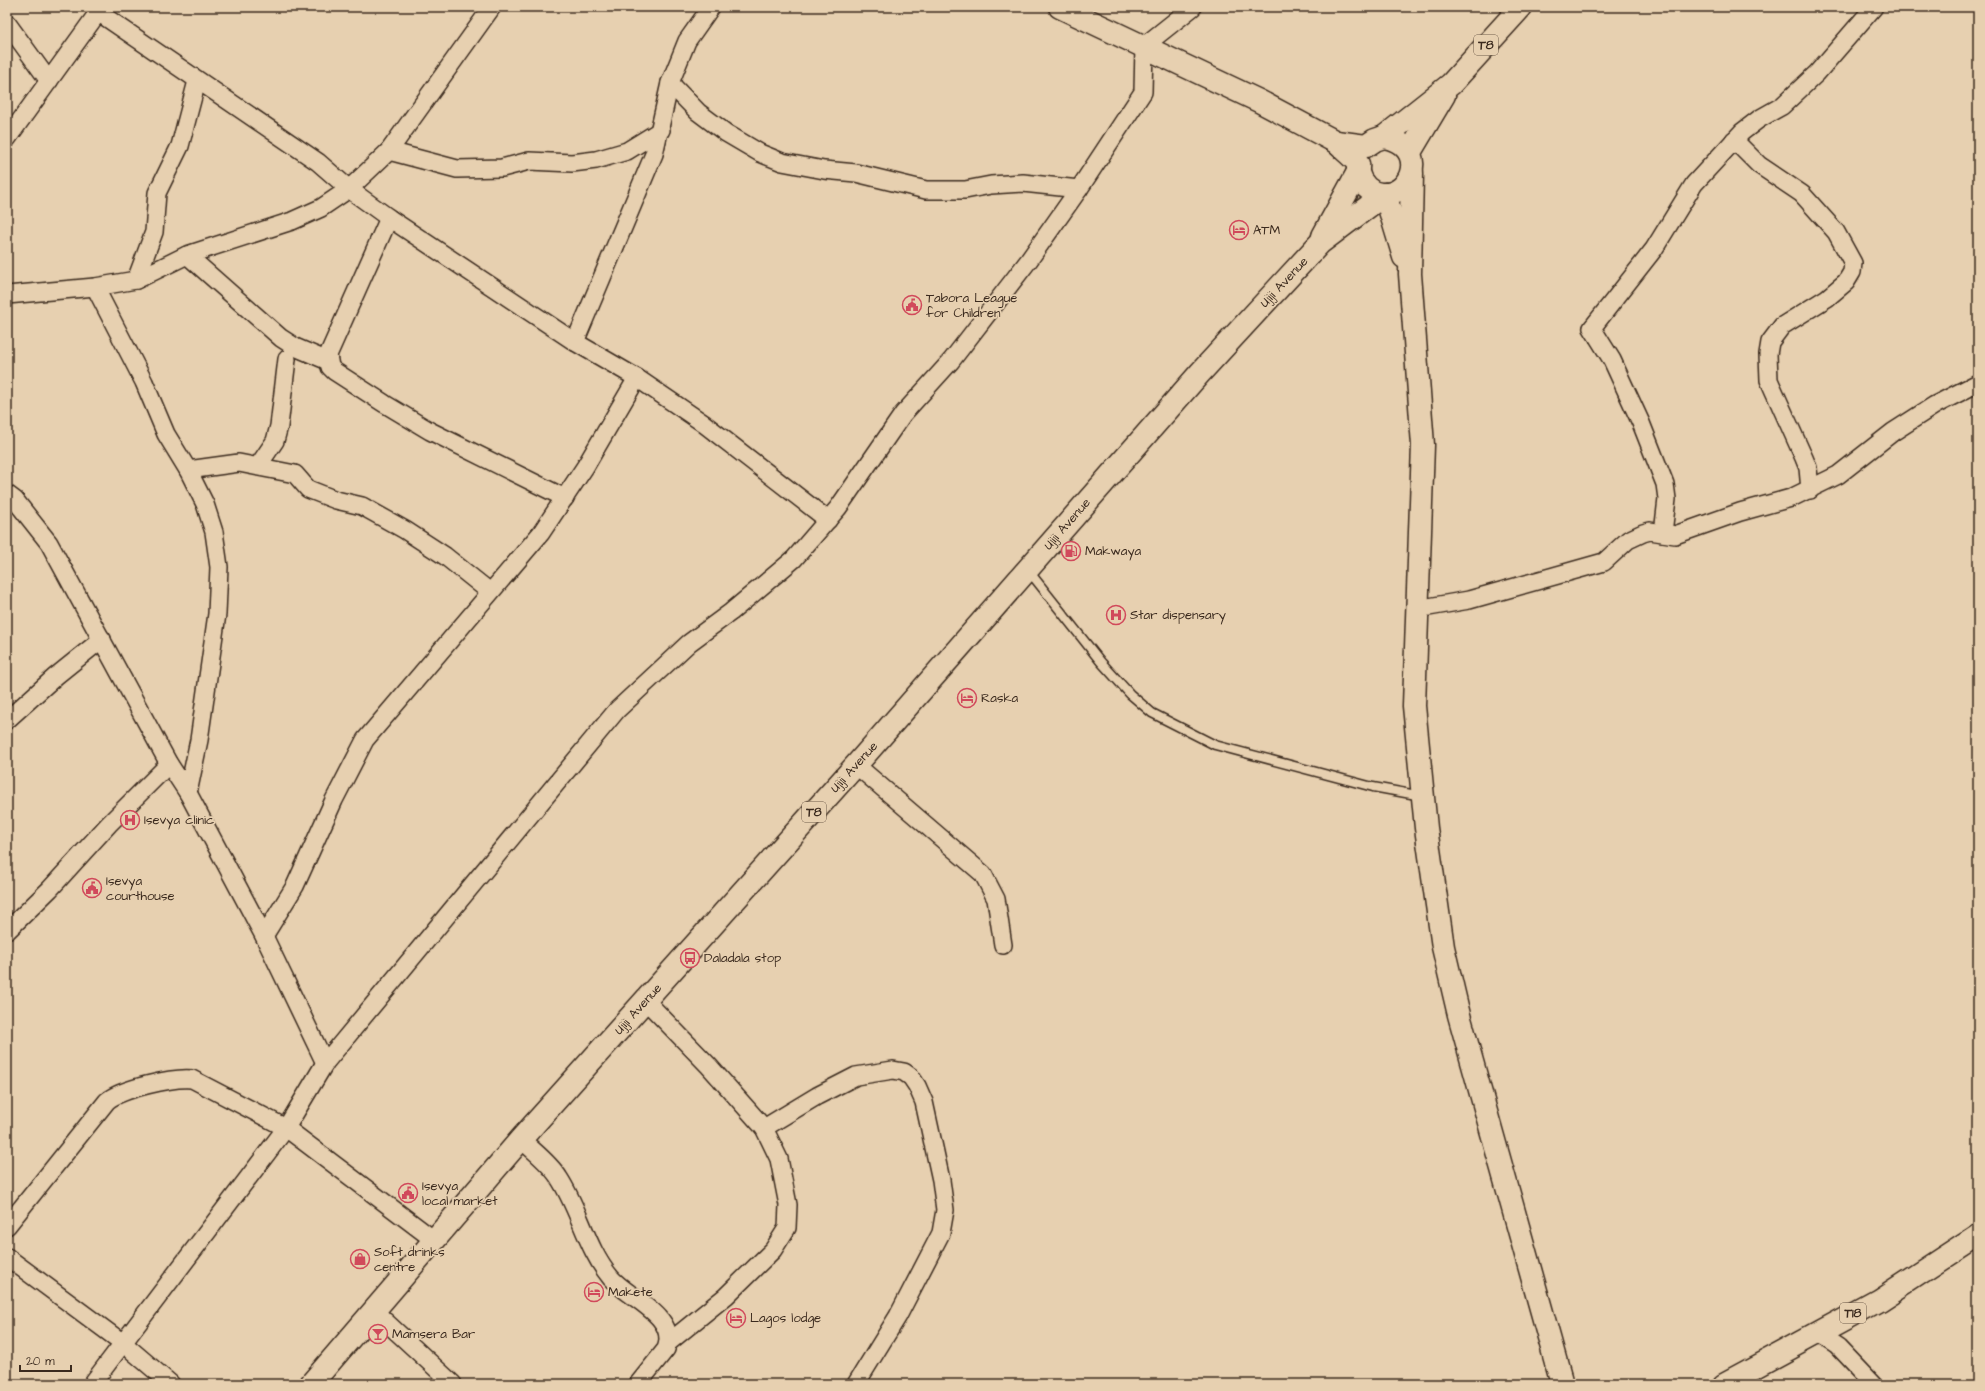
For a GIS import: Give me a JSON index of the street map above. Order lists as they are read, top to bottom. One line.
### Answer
{"streets":{"main road":["T8","Ujiji Avenue","T18"]},"crossings":[["T8","Ujiji Avenue"]],"places":{"hotel":["ATM","Raska","Makete","Lagos lodge"],"public building":["Tabora League for Children","Isevya courthouse","Isevya local market"],"fuel station":["Makwaya"],"hospital":["Star dispensary","Isevya clinic"],"bus stop":["Daladala stop"],"shop":["Soft drinks centre"],"bar":["Mamsera Bar"]},"scale_bar":"20 m"}
